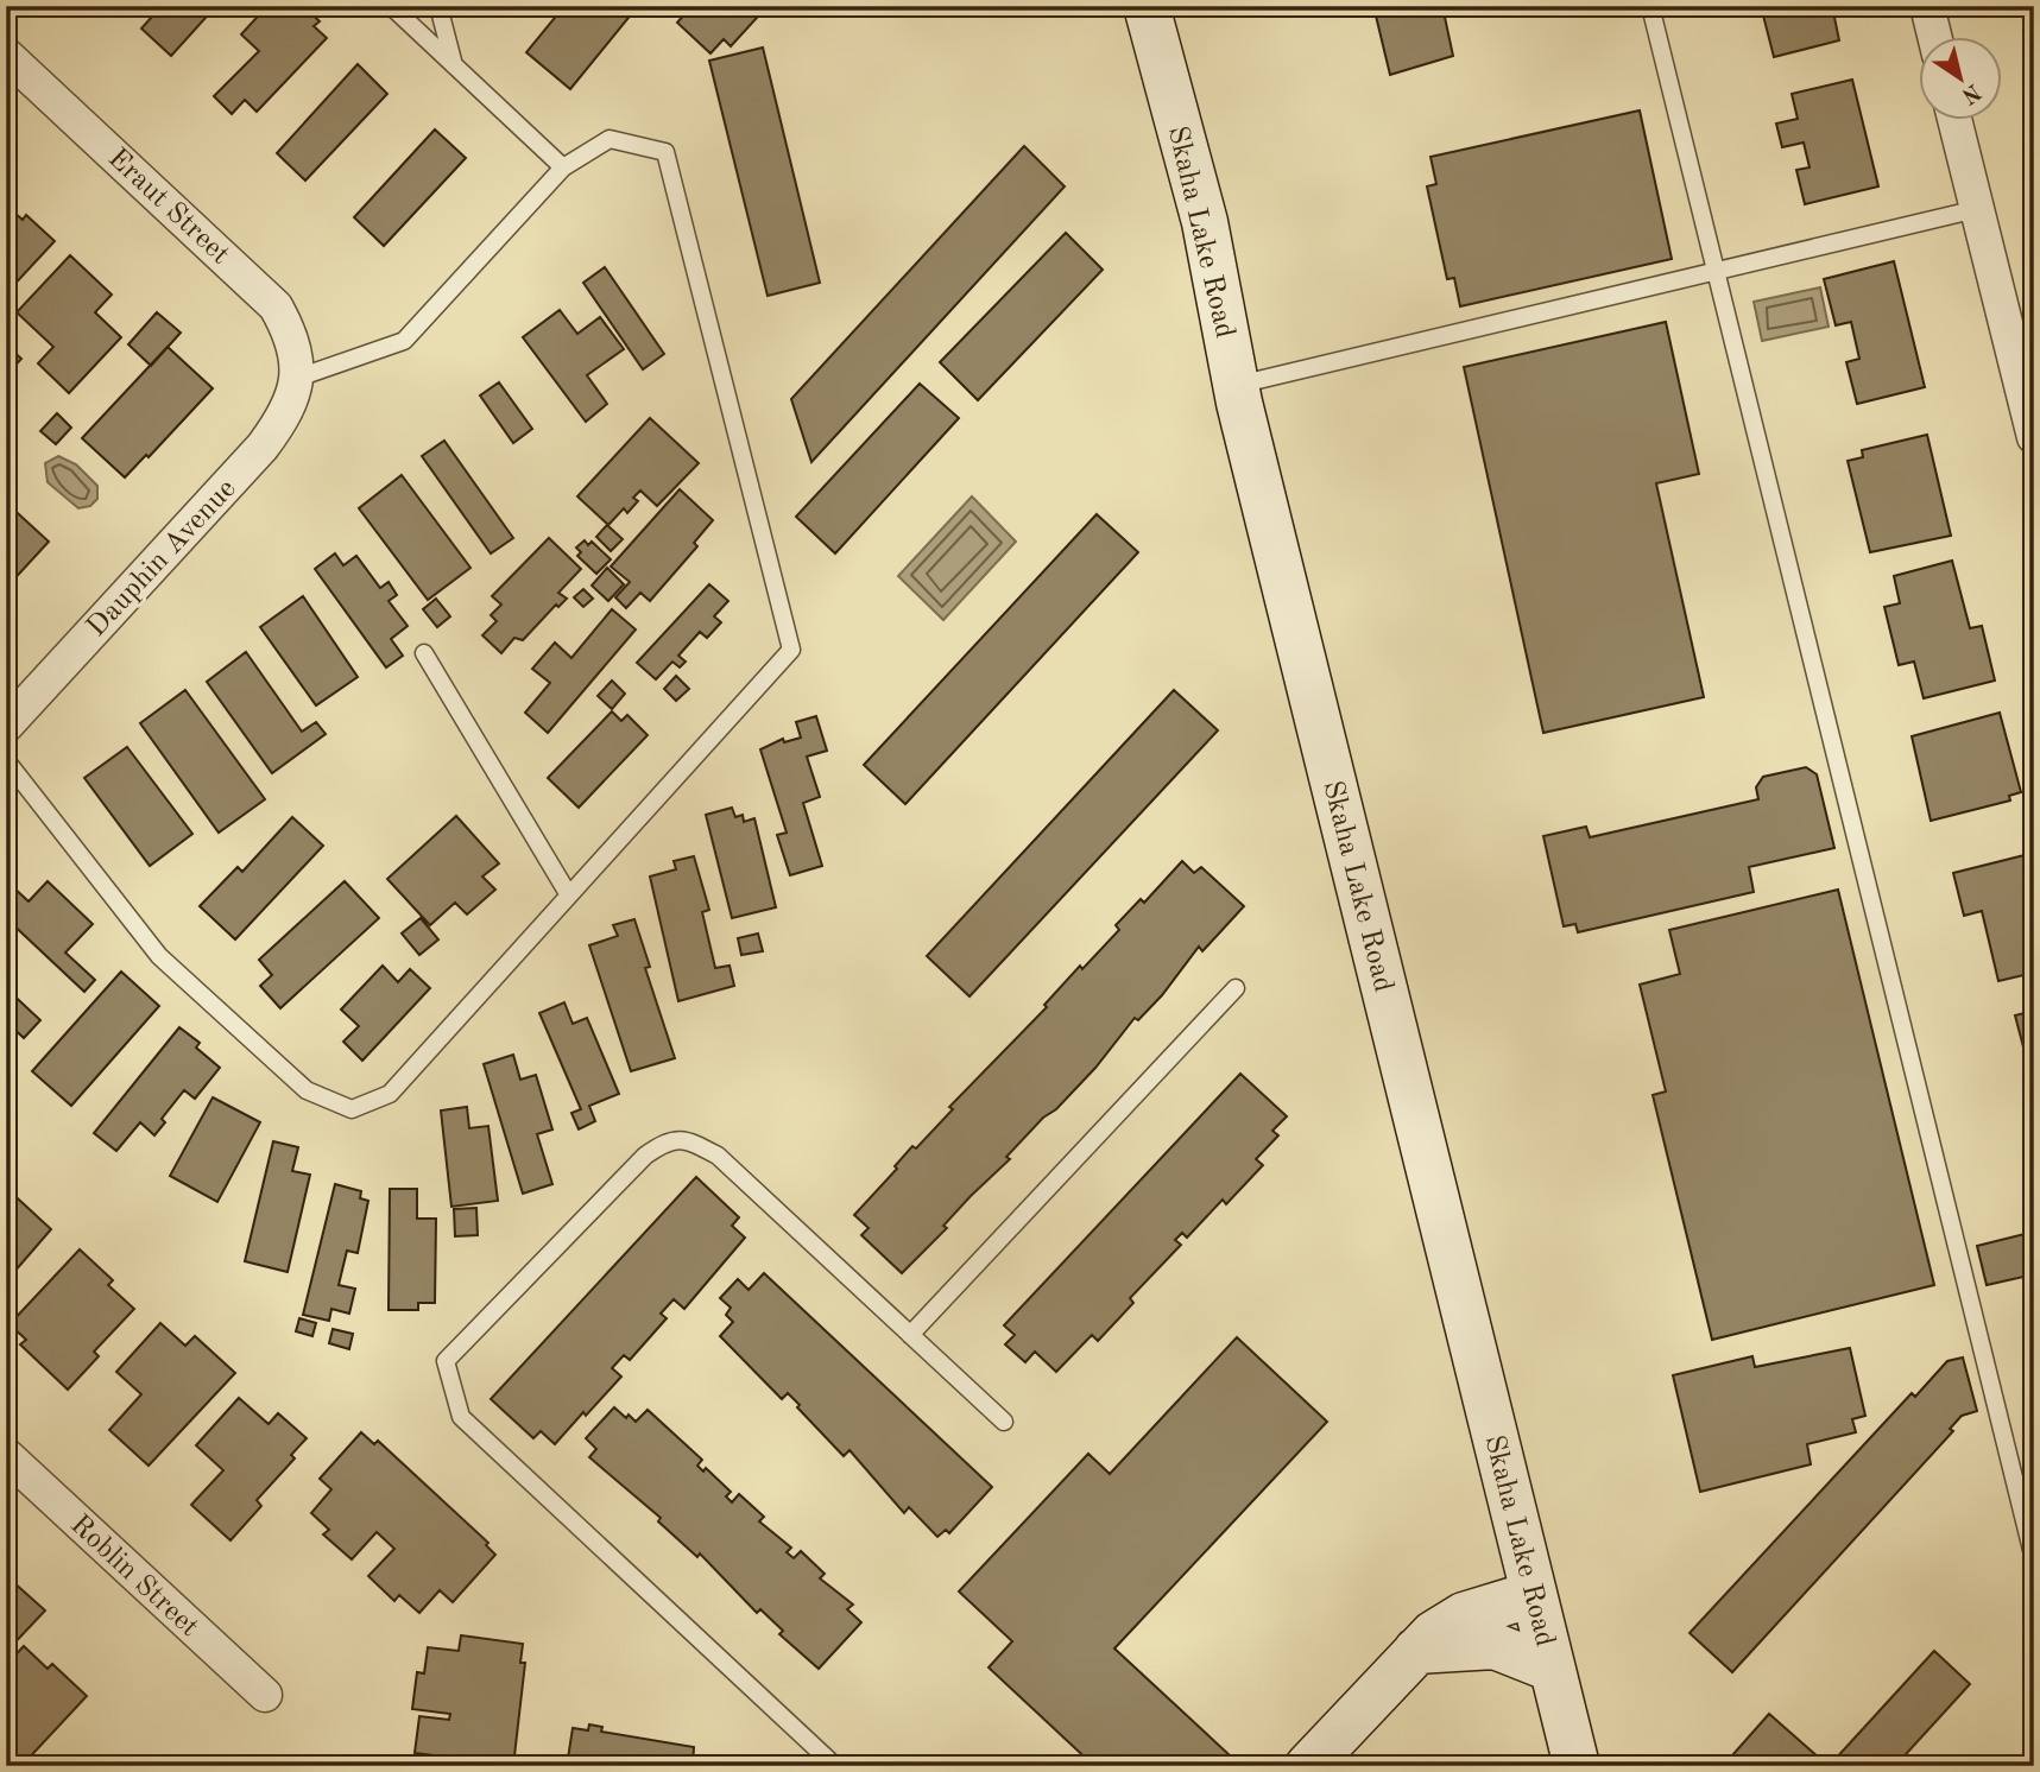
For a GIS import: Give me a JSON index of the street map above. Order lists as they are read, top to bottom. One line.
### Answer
{"streets":{"main road":["Skaha Lake Road"],"street":["Eraut Street","Dauphin Avenue","Roblin Street"]},"crossings":[["Eraut Street","Dauphin Avenue"]],"north":"bottom right"}
